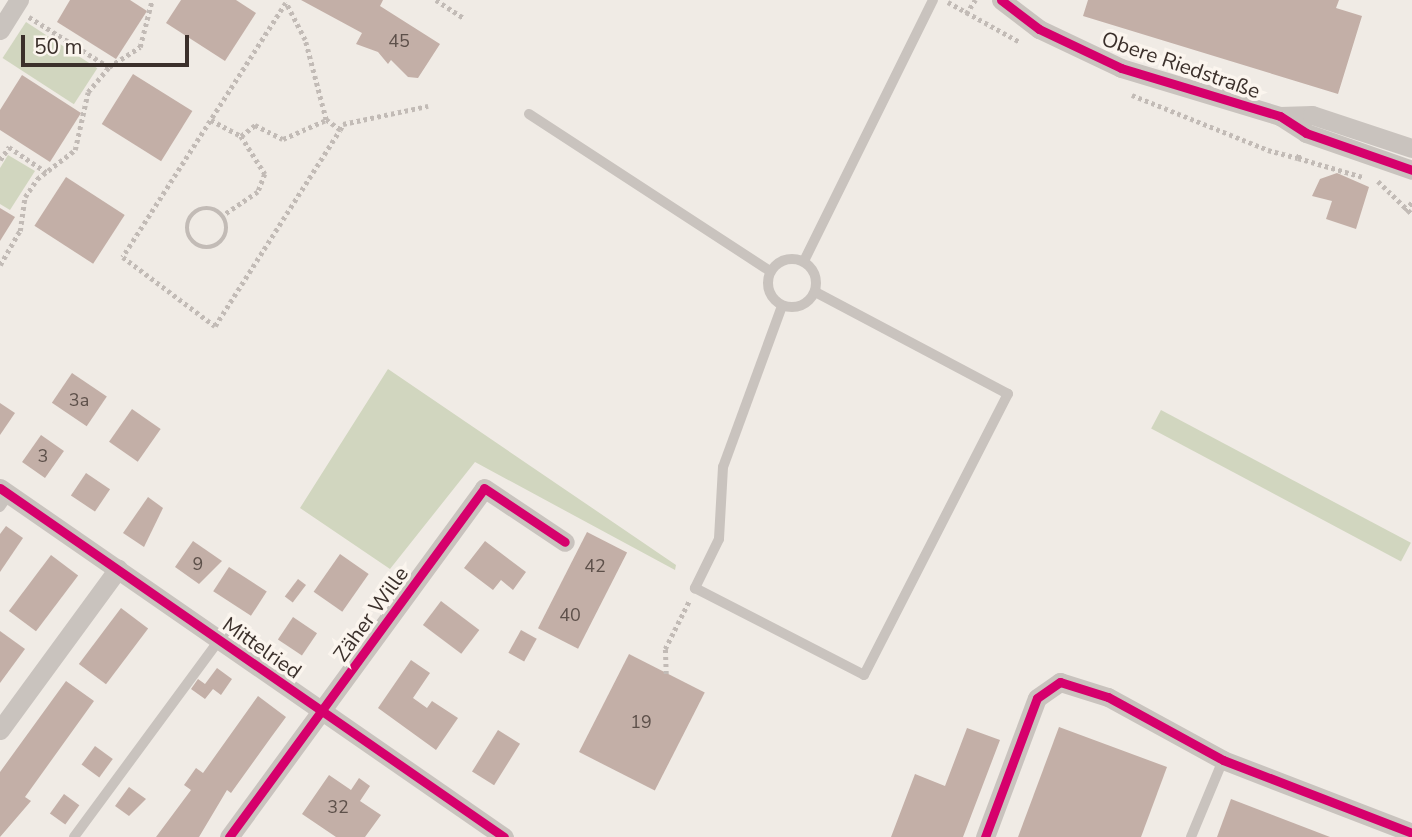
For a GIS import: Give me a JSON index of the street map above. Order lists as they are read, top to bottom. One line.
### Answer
{"streets":{"street":["Obere Riedstraße","Zäher Wille","Mittelried"]},"crossings":[["Zäher Wille","Mittelried"]],"house_numbers":["45","3a","3","9","42","40","19","32"],"scale_bar":"50 m"}
